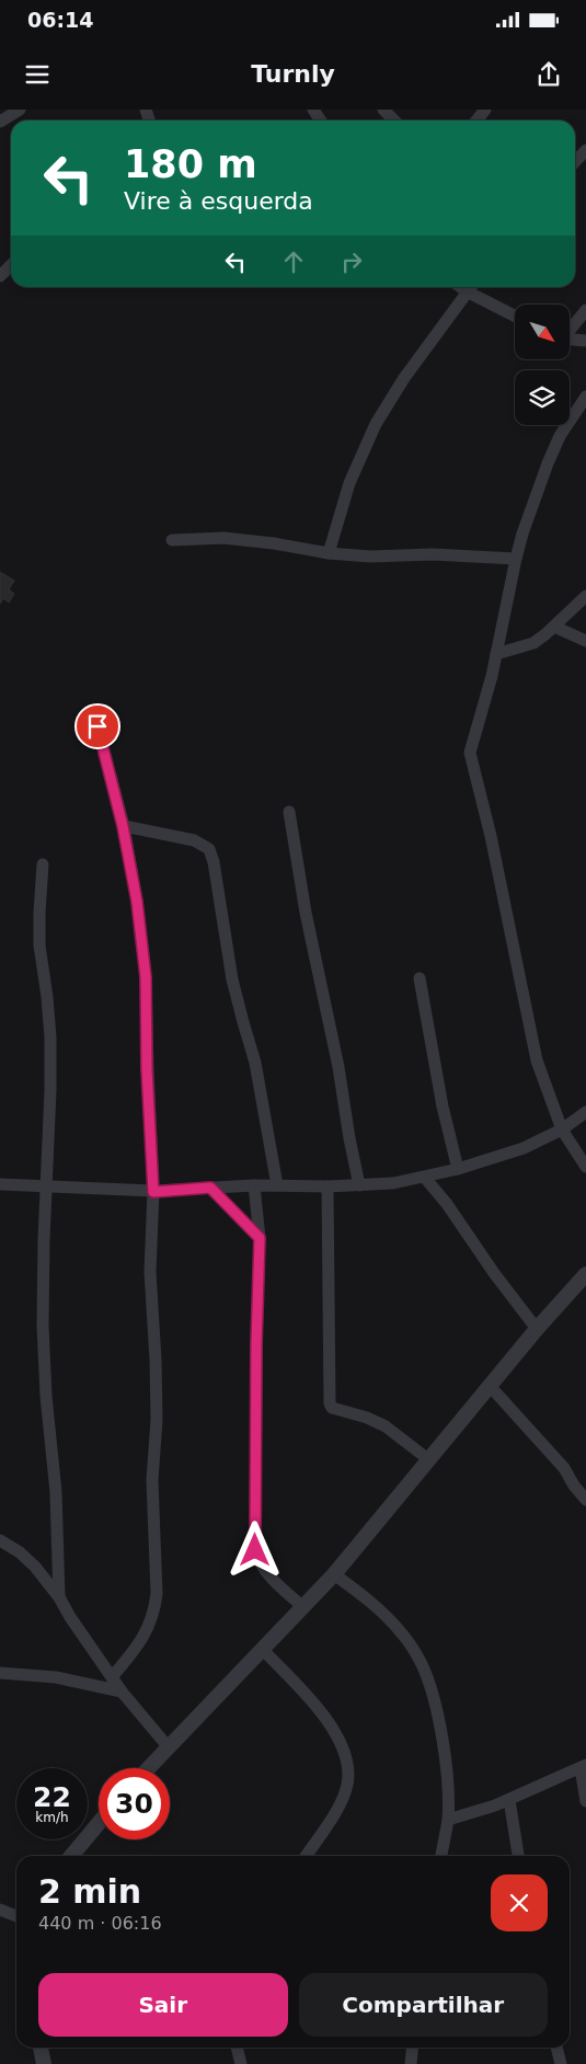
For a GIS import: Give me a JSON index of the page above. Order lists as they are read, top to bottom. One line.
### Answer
{"north":"bottom right","page":{"status":"06:14","header":"Turnly","turn":["180 m","Vire à esquerda"],"speed":"22 km/h","limit":"30","heading":["2 min","440 m · 06:16"],"buttons":["Sair","Compartilhar"]}}
